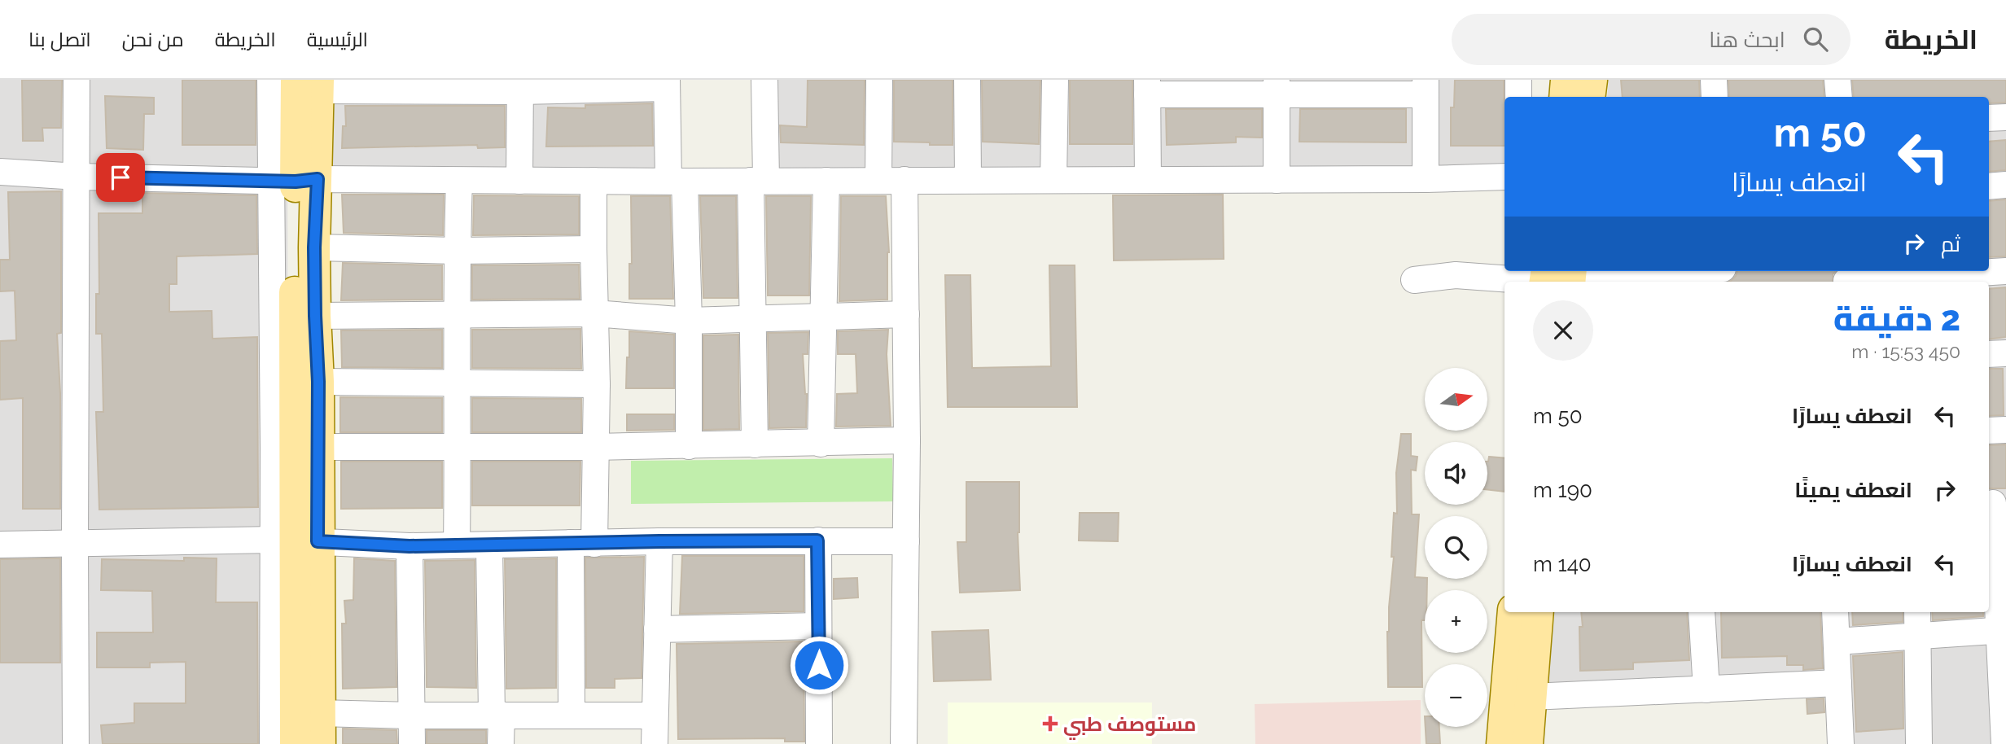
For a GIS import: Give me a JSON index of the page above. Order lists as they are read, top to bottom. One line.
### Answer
{"places":{"health":["مستوصف طبي"]},"north":"right","page":{"header":"الخريطة","search":"ابحث هنا","nav":["الرئيسية","الخريطة","من نحن","اتصل بنا"],"turn":["50 m","انعطف يسارًا"],"then":"ثم","heading":["2 دقيقة","450 m · 15:53"],"map_buttons":["+","−"],"list":[{"name":"انعطف يسارًا","value":"50 m"},{"name":"انعطف يمينًا","value":"190 m"},{"name":"انعطف يسارًا","value":"140 m"}]}}
